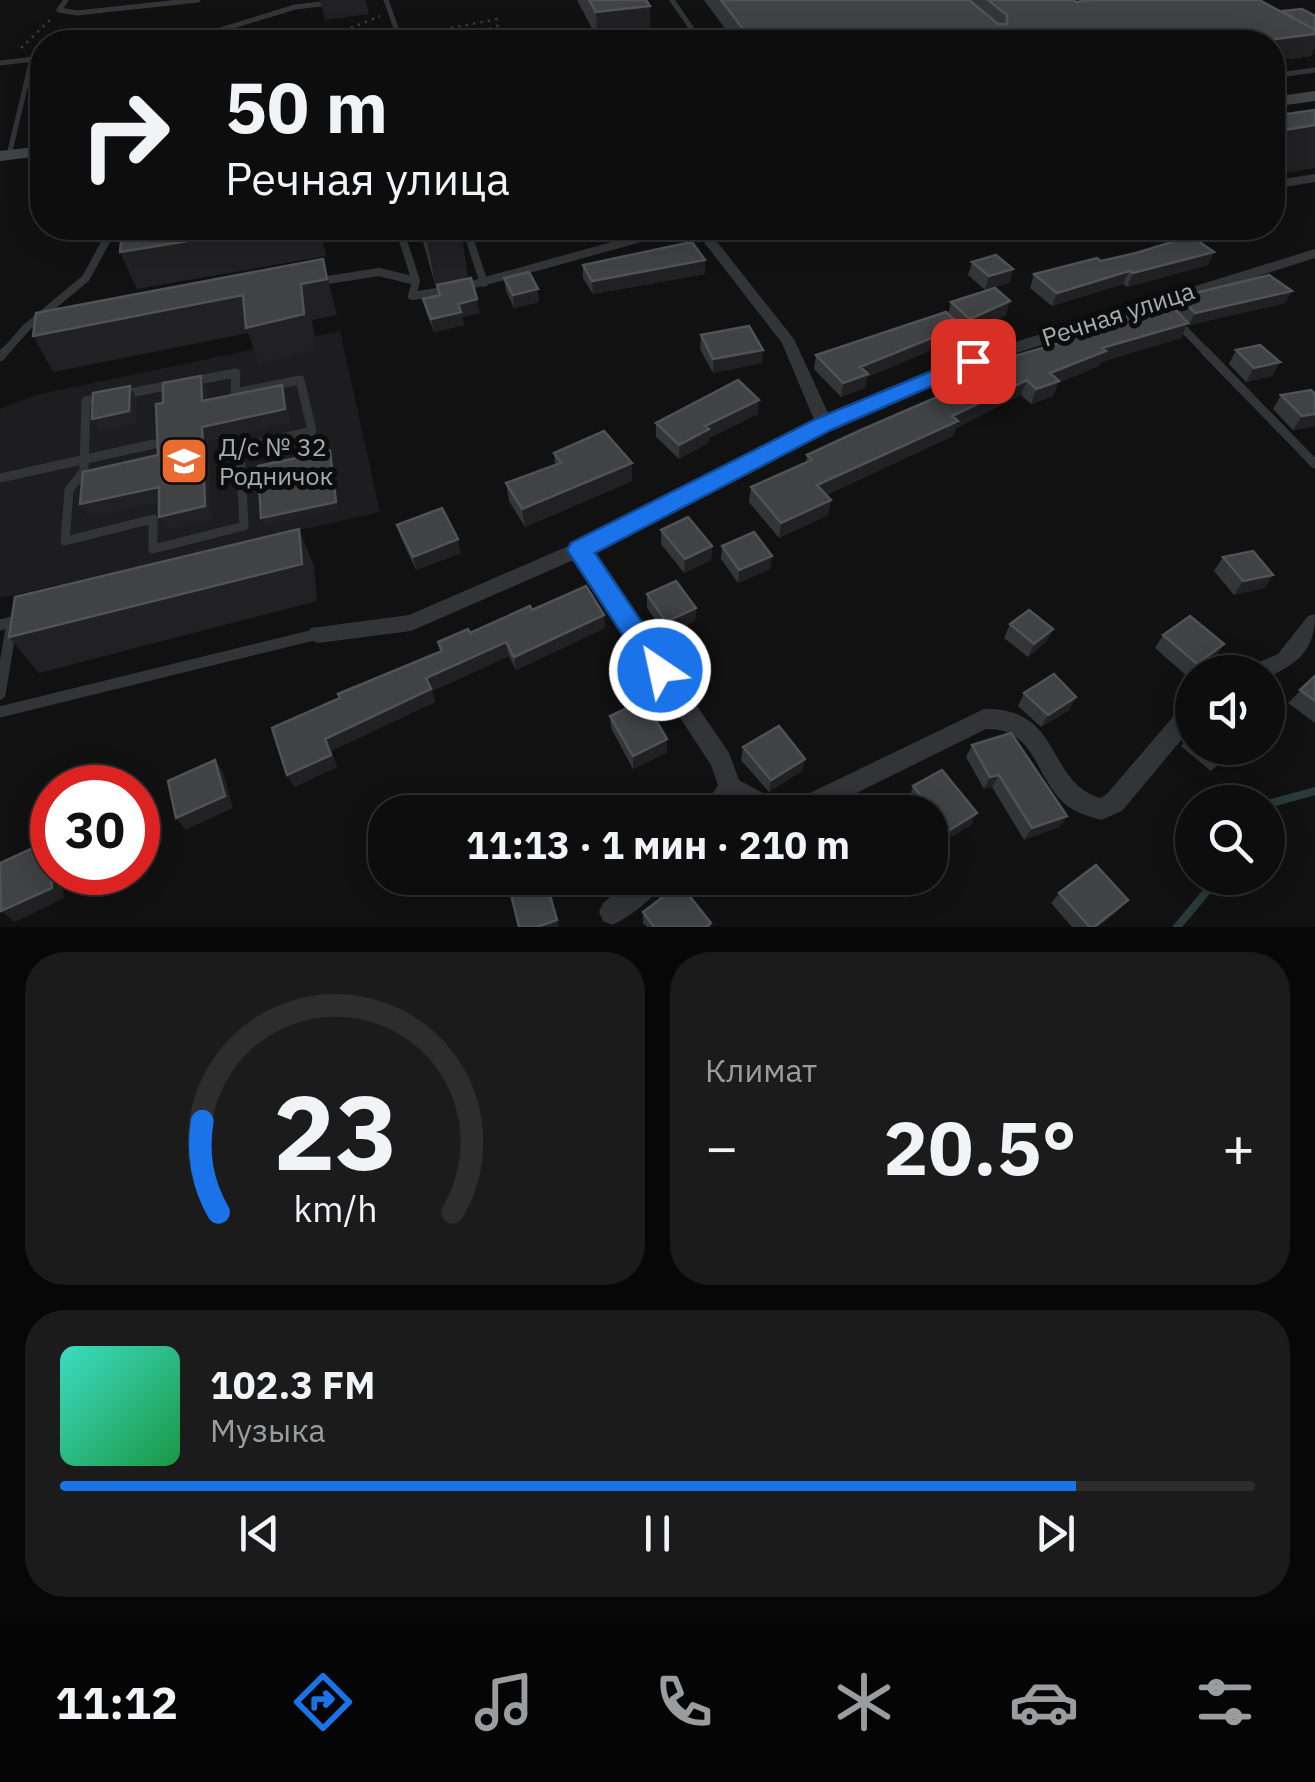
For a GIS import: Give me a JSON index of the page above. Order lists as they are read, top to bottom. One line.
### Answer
{"streets":{"street":["Речная улица"]},"places":{"school or university":["Д/с № 32 Родничок"]},"page":{"turn":["50 m","Речная улица"],"limit":"30","trip":"11:13 · 1 мин · 210 m","tile":"Климат","heat":["−","20.5°","+"],"song":["102.3 FM","Музыка"],"tabs":"11:12","gauge":["23","km/h"]}}
